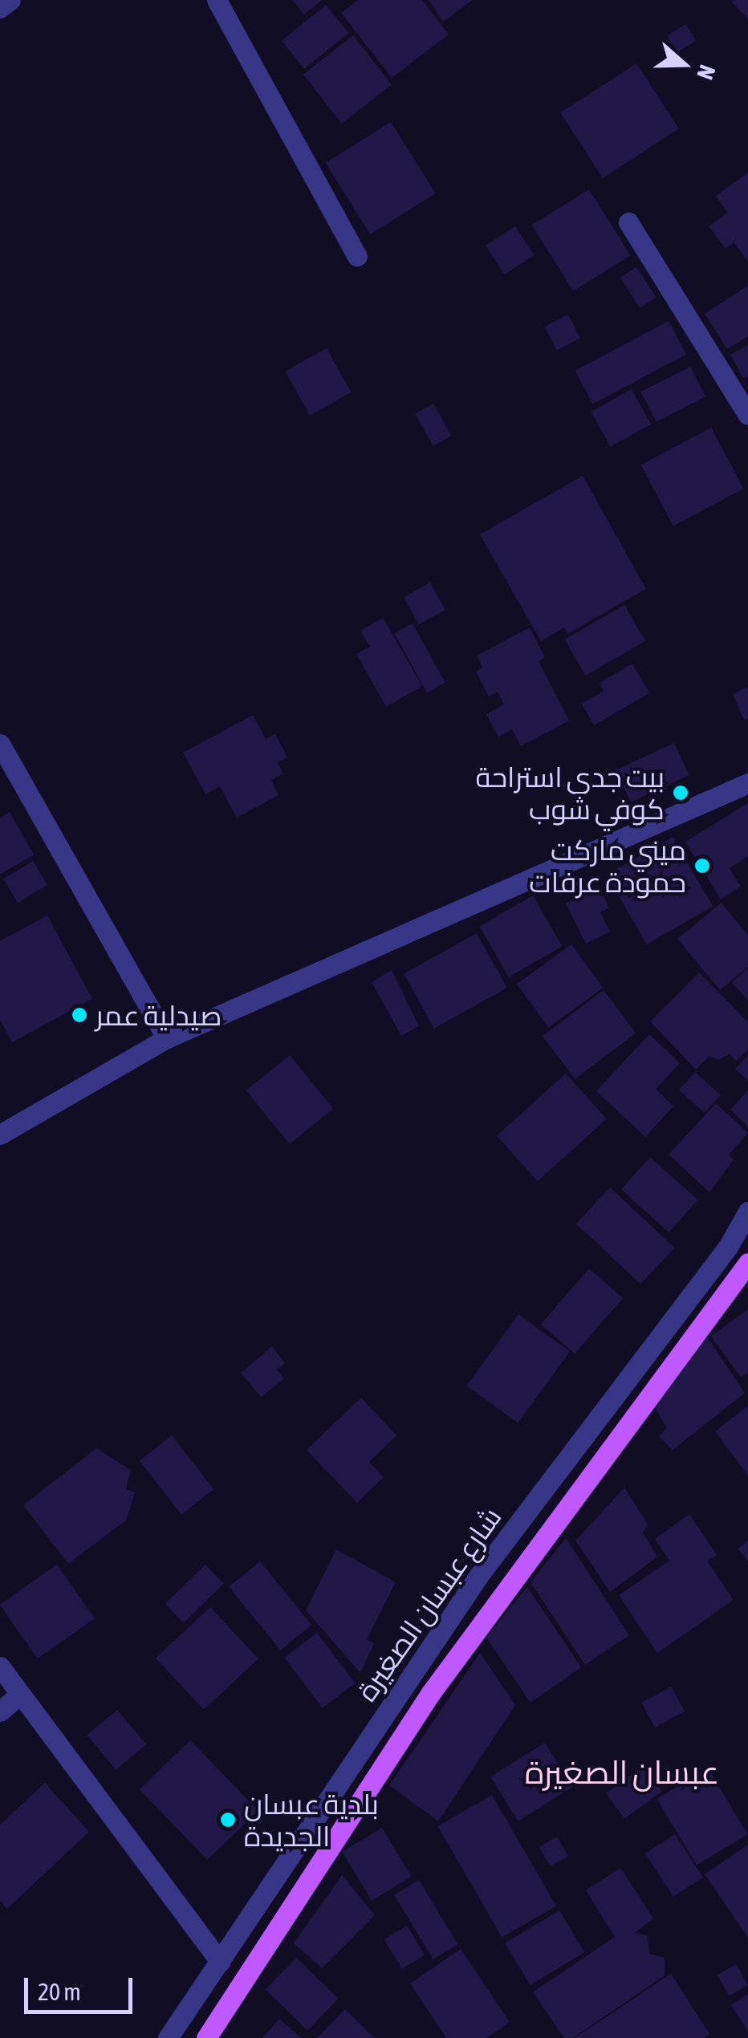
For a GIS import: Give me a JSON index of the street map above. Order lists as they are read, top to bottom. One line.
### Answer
{"streets":{"main road":["شارع عبسان الصغيرة"]},"districts":["عبسان الصغيرة"],"places":["بيت جدي استراحة كوفي شوب","ميني ماركت حمودة عرفات","صيدلية عمر","بلدية عبسان الجديدة"],"scale_bar":"20 m","north":"right"}
